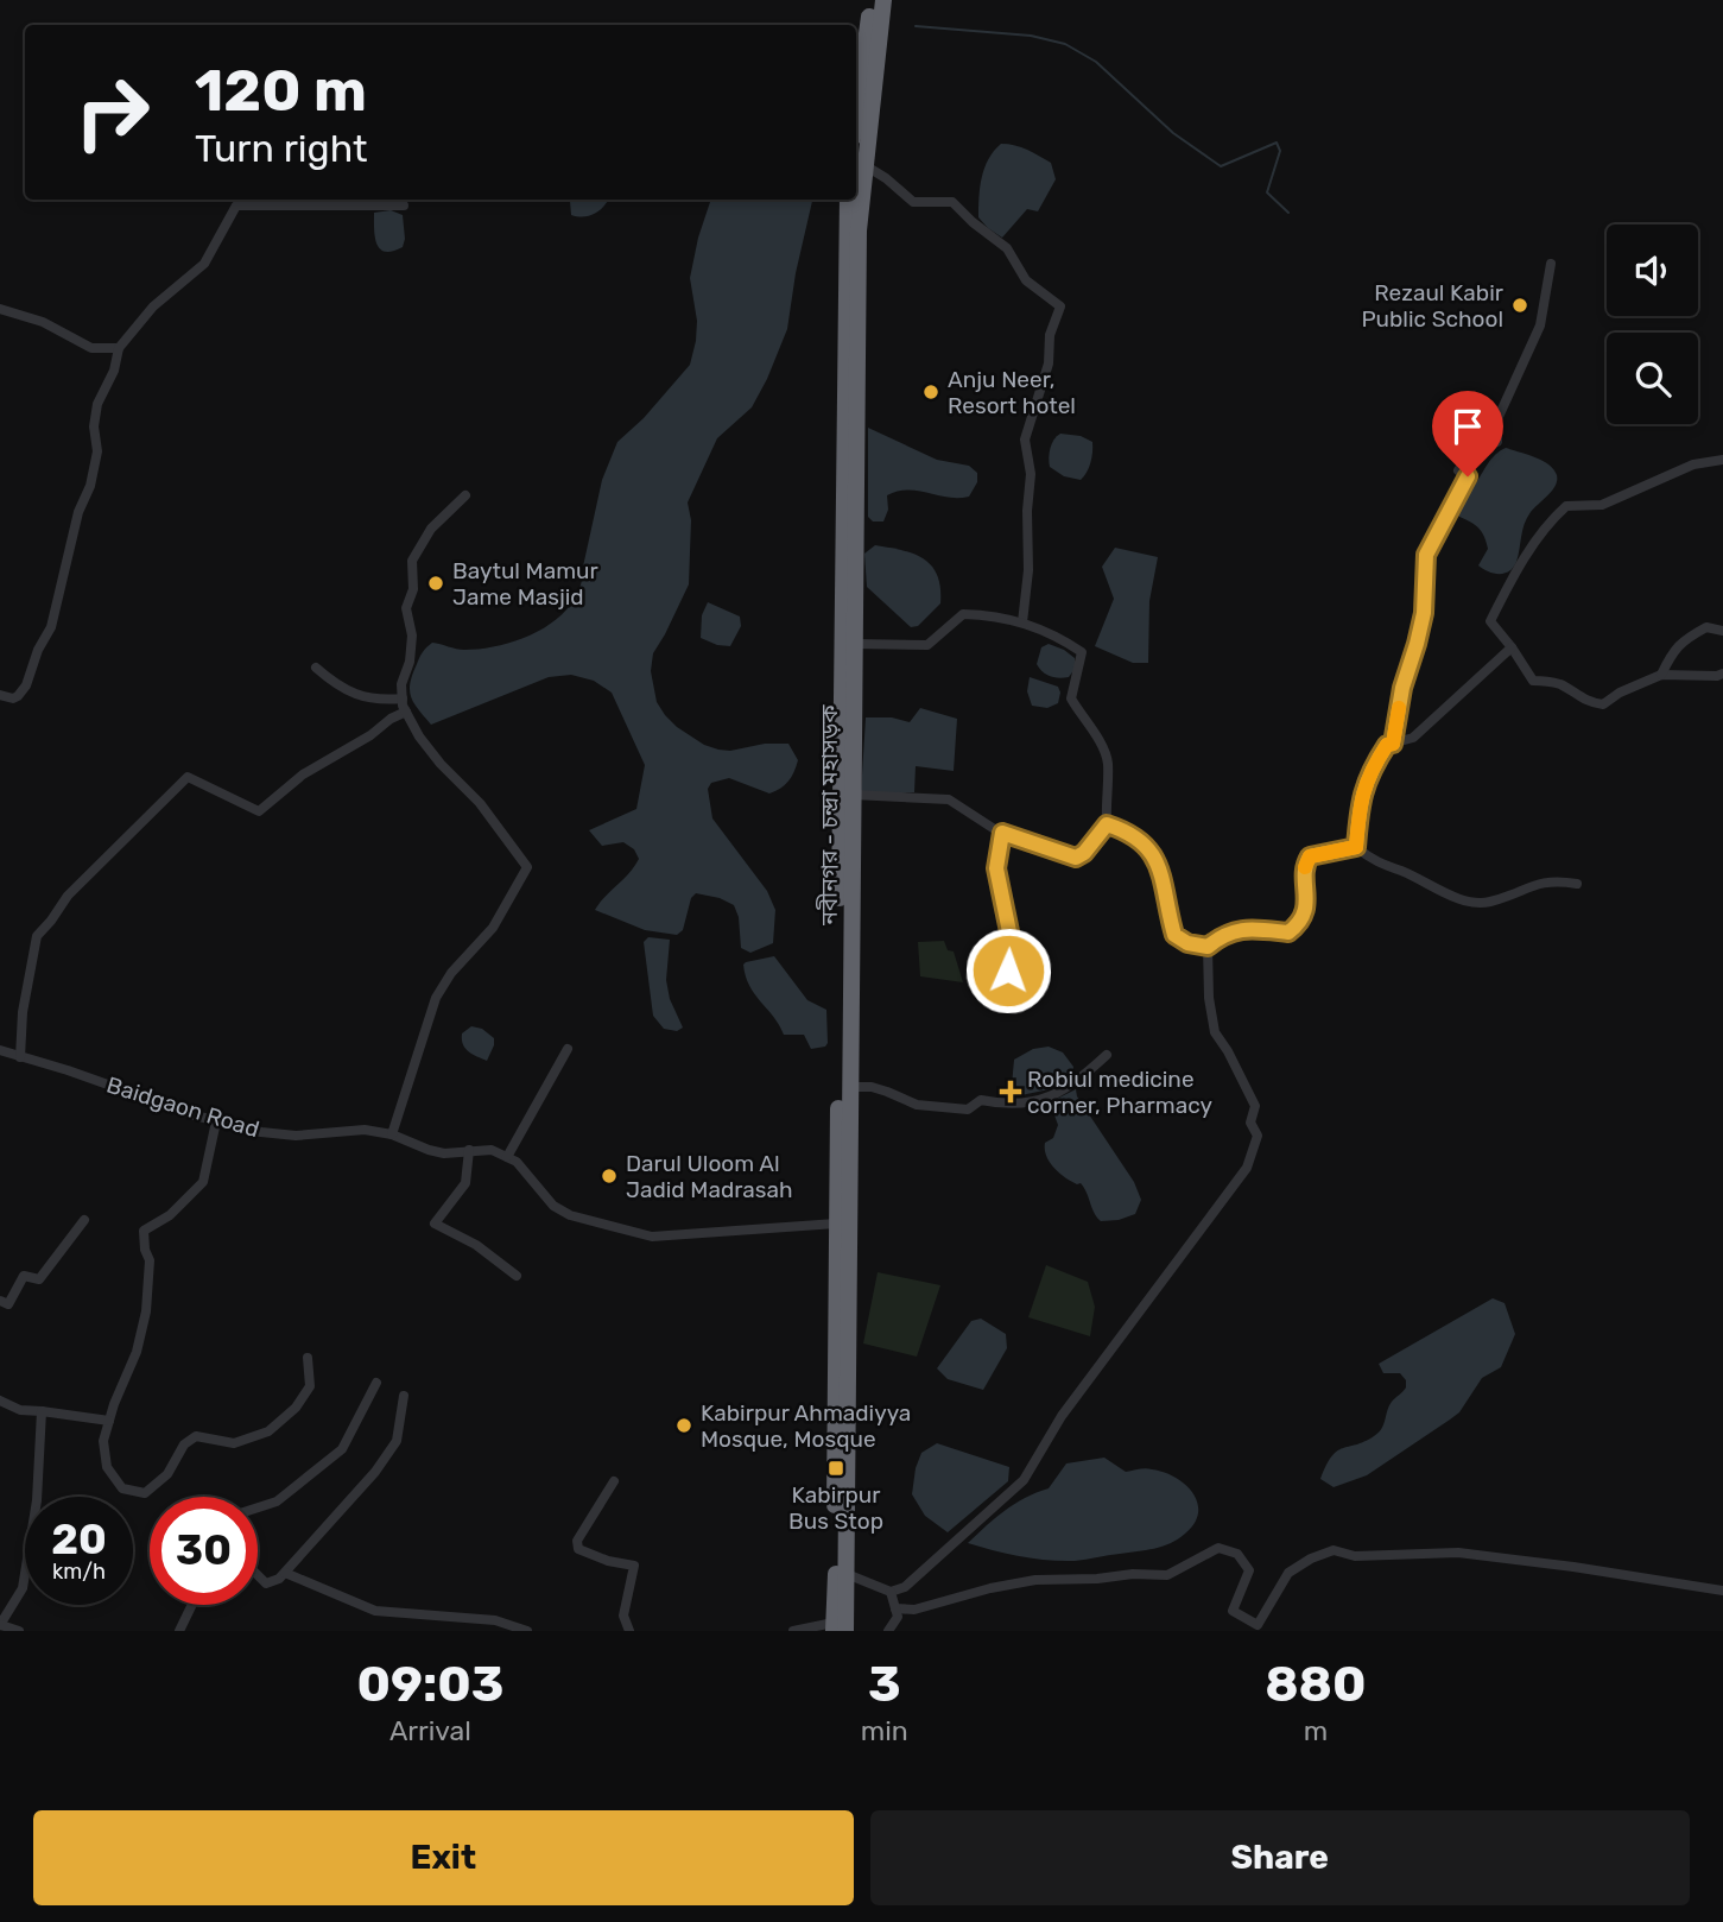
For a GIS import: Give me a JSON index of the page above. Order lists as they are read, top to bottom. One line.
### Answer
{"streets":{"highway":["নবীনগর - চন্দ্রা মহাসড়ক"],"street":["Baidgaon Road"]},"places":{"other":["Rezaul Kabir Public School","Anju Neer, Resort hotel","Baytul Mamur Jame Masjid","Darul Uloom Al Jadid Madrasah","Kabirpur Ahmadiyya Mosque, Mosque"],"health":["Robiul medicine corner, Pharmacy"],"transit":["Kabirpur Bus Stop"]},"page":{"turn":["120 m","Turn right"],"speed":"20 km/h","limit":"30","eta":["09:03","Arrival","3","min","880","m"],"buttons":["Exit","Share"]}}
